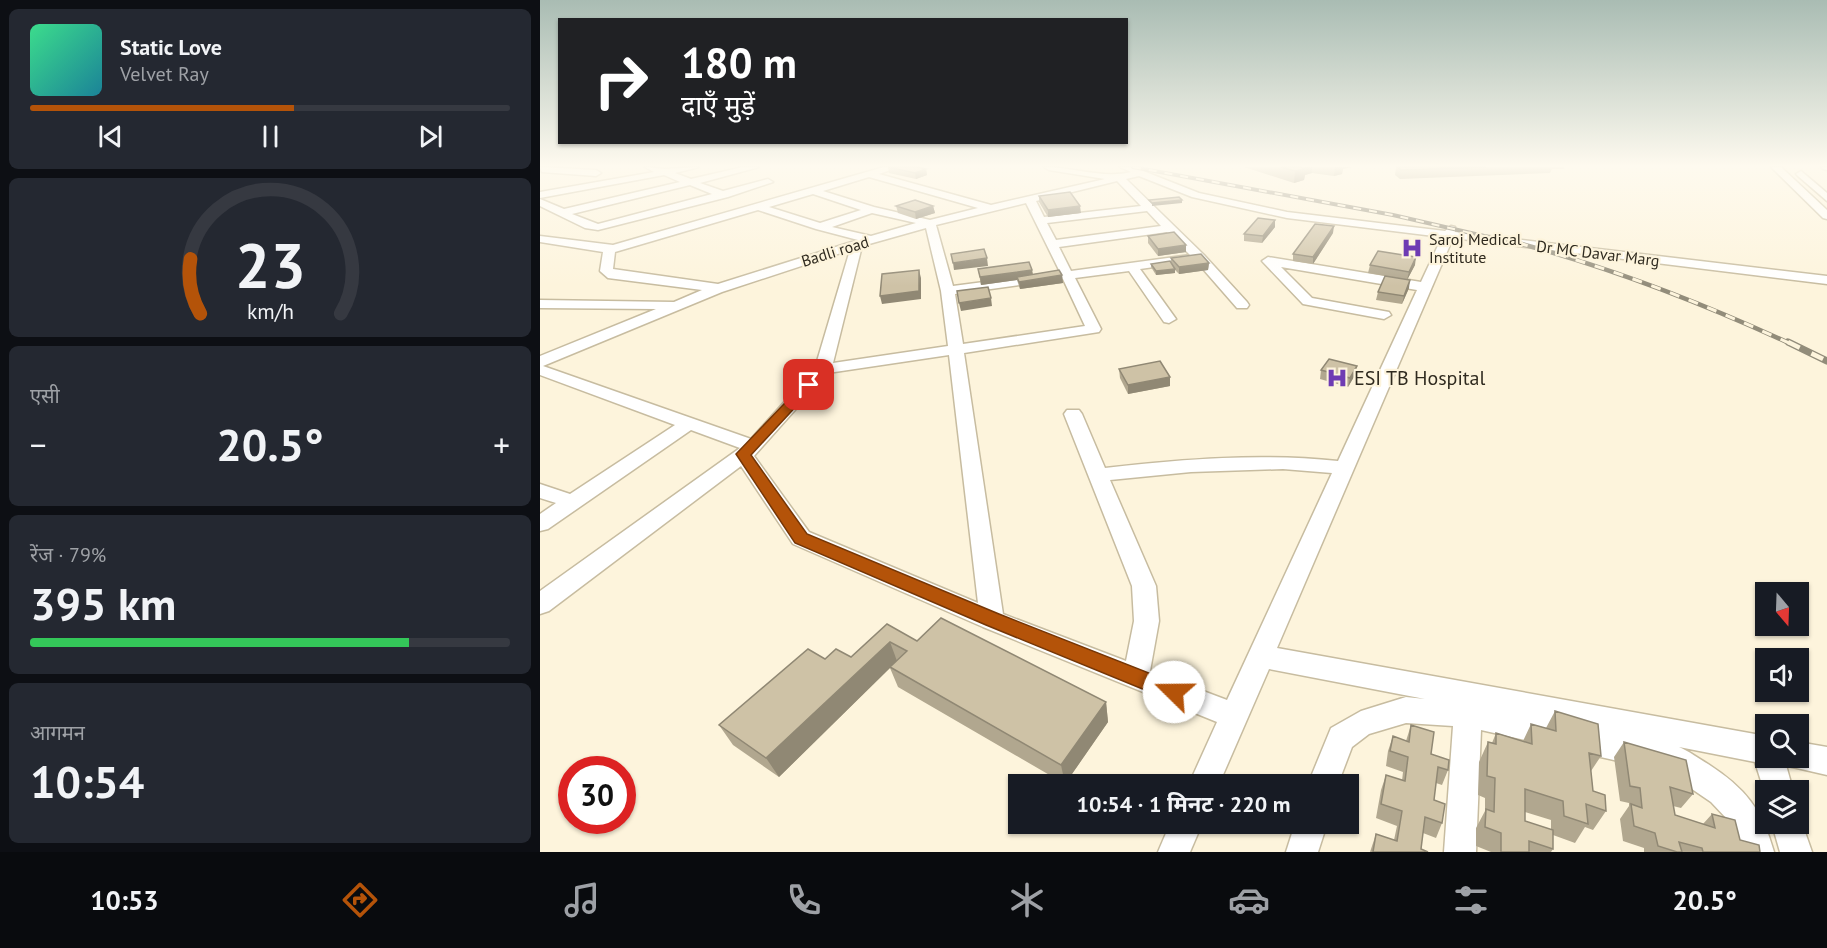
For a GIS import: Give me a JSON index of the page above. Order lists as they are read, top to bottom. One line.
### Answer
{"streets":{"street":["Badli road","Dr MC Davar Marg"]},"places":{"hospital":["Saroj Medical Institute","ESI TB Hospital"]},"north":"bottom","page":{"turn":["180 m","दाएँ मुड़ें"],"song":["Static Love","Velvet Ray"],"tile":["एसी",["रेंज · 79%","395 km"],["आगमन","10:54"]],"heat":["−","20.5°","+"],"limit":"30","trip":"10:54 · 1 मिनट · 220 m","tabs":["10:53","20.5°"],"gauge":["23","km/h"]}}
